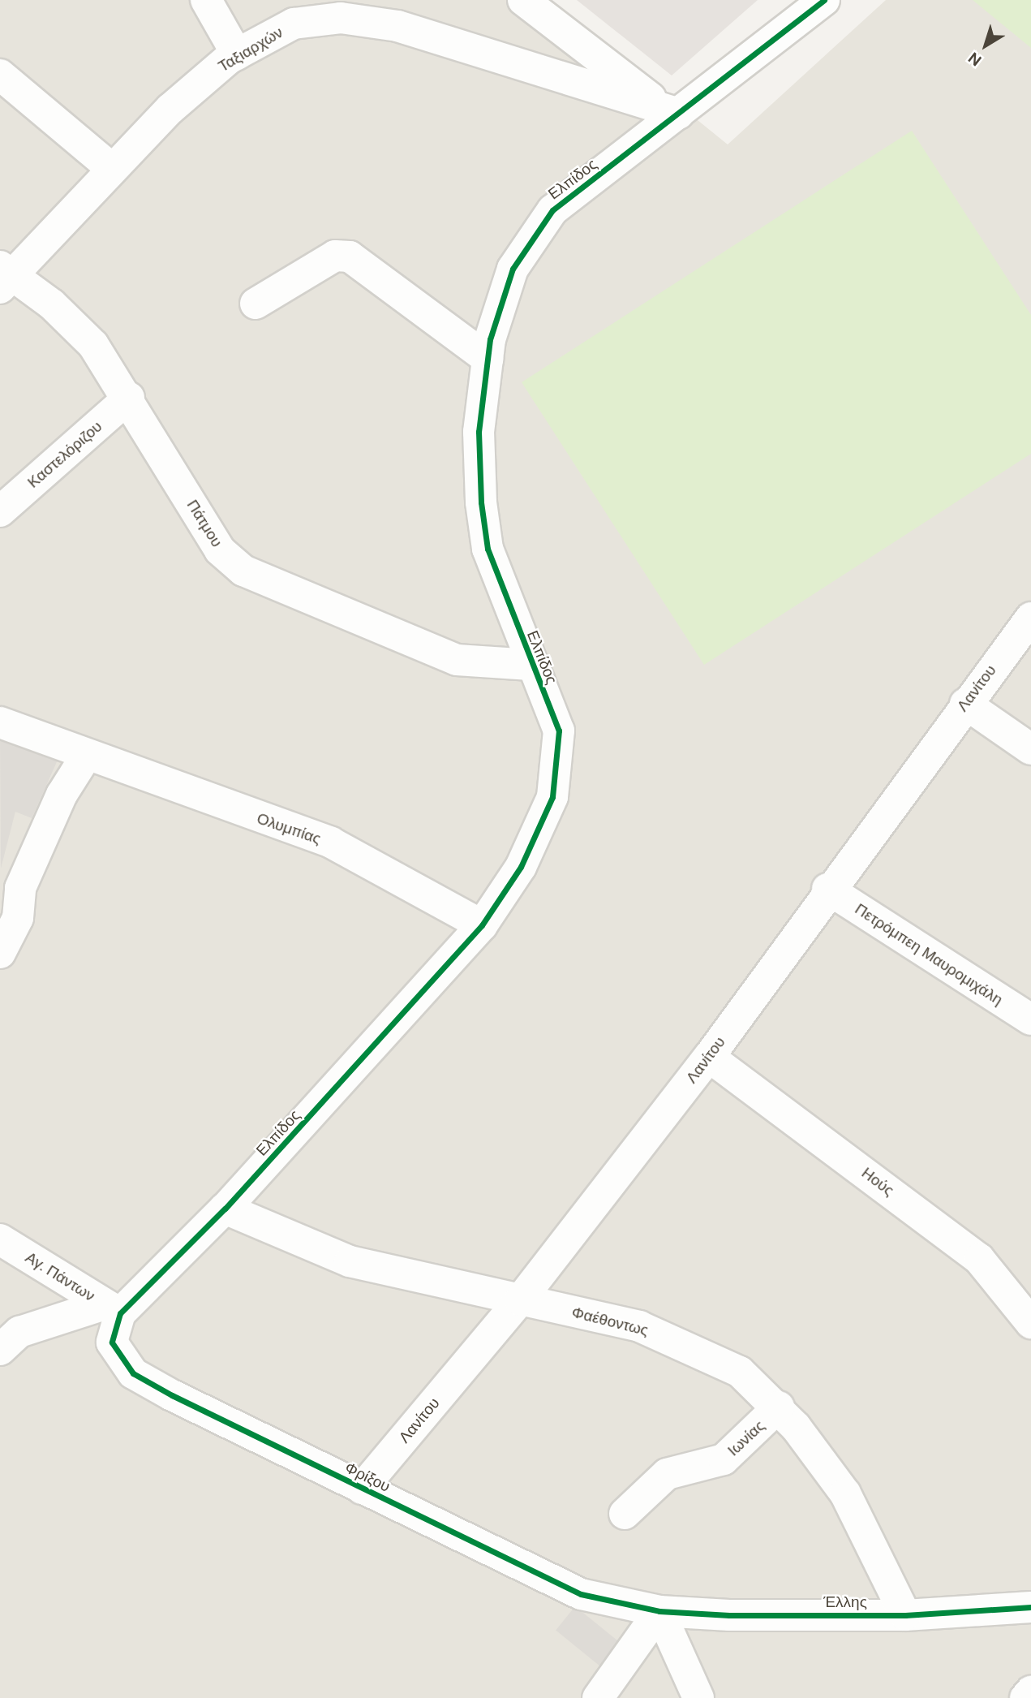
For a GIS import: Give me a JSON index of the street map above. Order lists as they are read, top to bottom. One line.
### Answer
{"streets":{"street":["Ταξιαρχών","Ελπίδος","Καστελόριζου","Πάτμου","Λανίτου","Ολυμπίας","Πετρόμπεη Μαυρομιχάλη","Ηούς","Αγ. Πάντων","Φαέθοντως","Ιωνίας","Φρίξου","Έλλης"]},"crossings":[["Ταξιαρχών","Ελπίδος"],["Ταξιαρχών","Πάτμου"],["Ελπίδος","Πάτμου"],["Ελπίδος","Ολυμπίας"],["Ελπίδος","Αγ. Πάντων"],["Ελπίδος","Φαέθοντως"],["Ελπίδος","Φρίξου"],["Καστελόριζου","Πάτμου"],["Λανίτου","Πετρόμπεη Μαυρομιχάλη"],["Λανίτου","Ηούς"],["Λανίτου","Φαέθοντως"],["Λανίτου","Φρίξου"],["Αγ. Πάντων","Φρίξου"],["Φαέθοντως","Ιωνίας"],["Φαέθοντως","Έλλης"],["Φρίξου","Έλλης"]],"north":"bottom left"}
